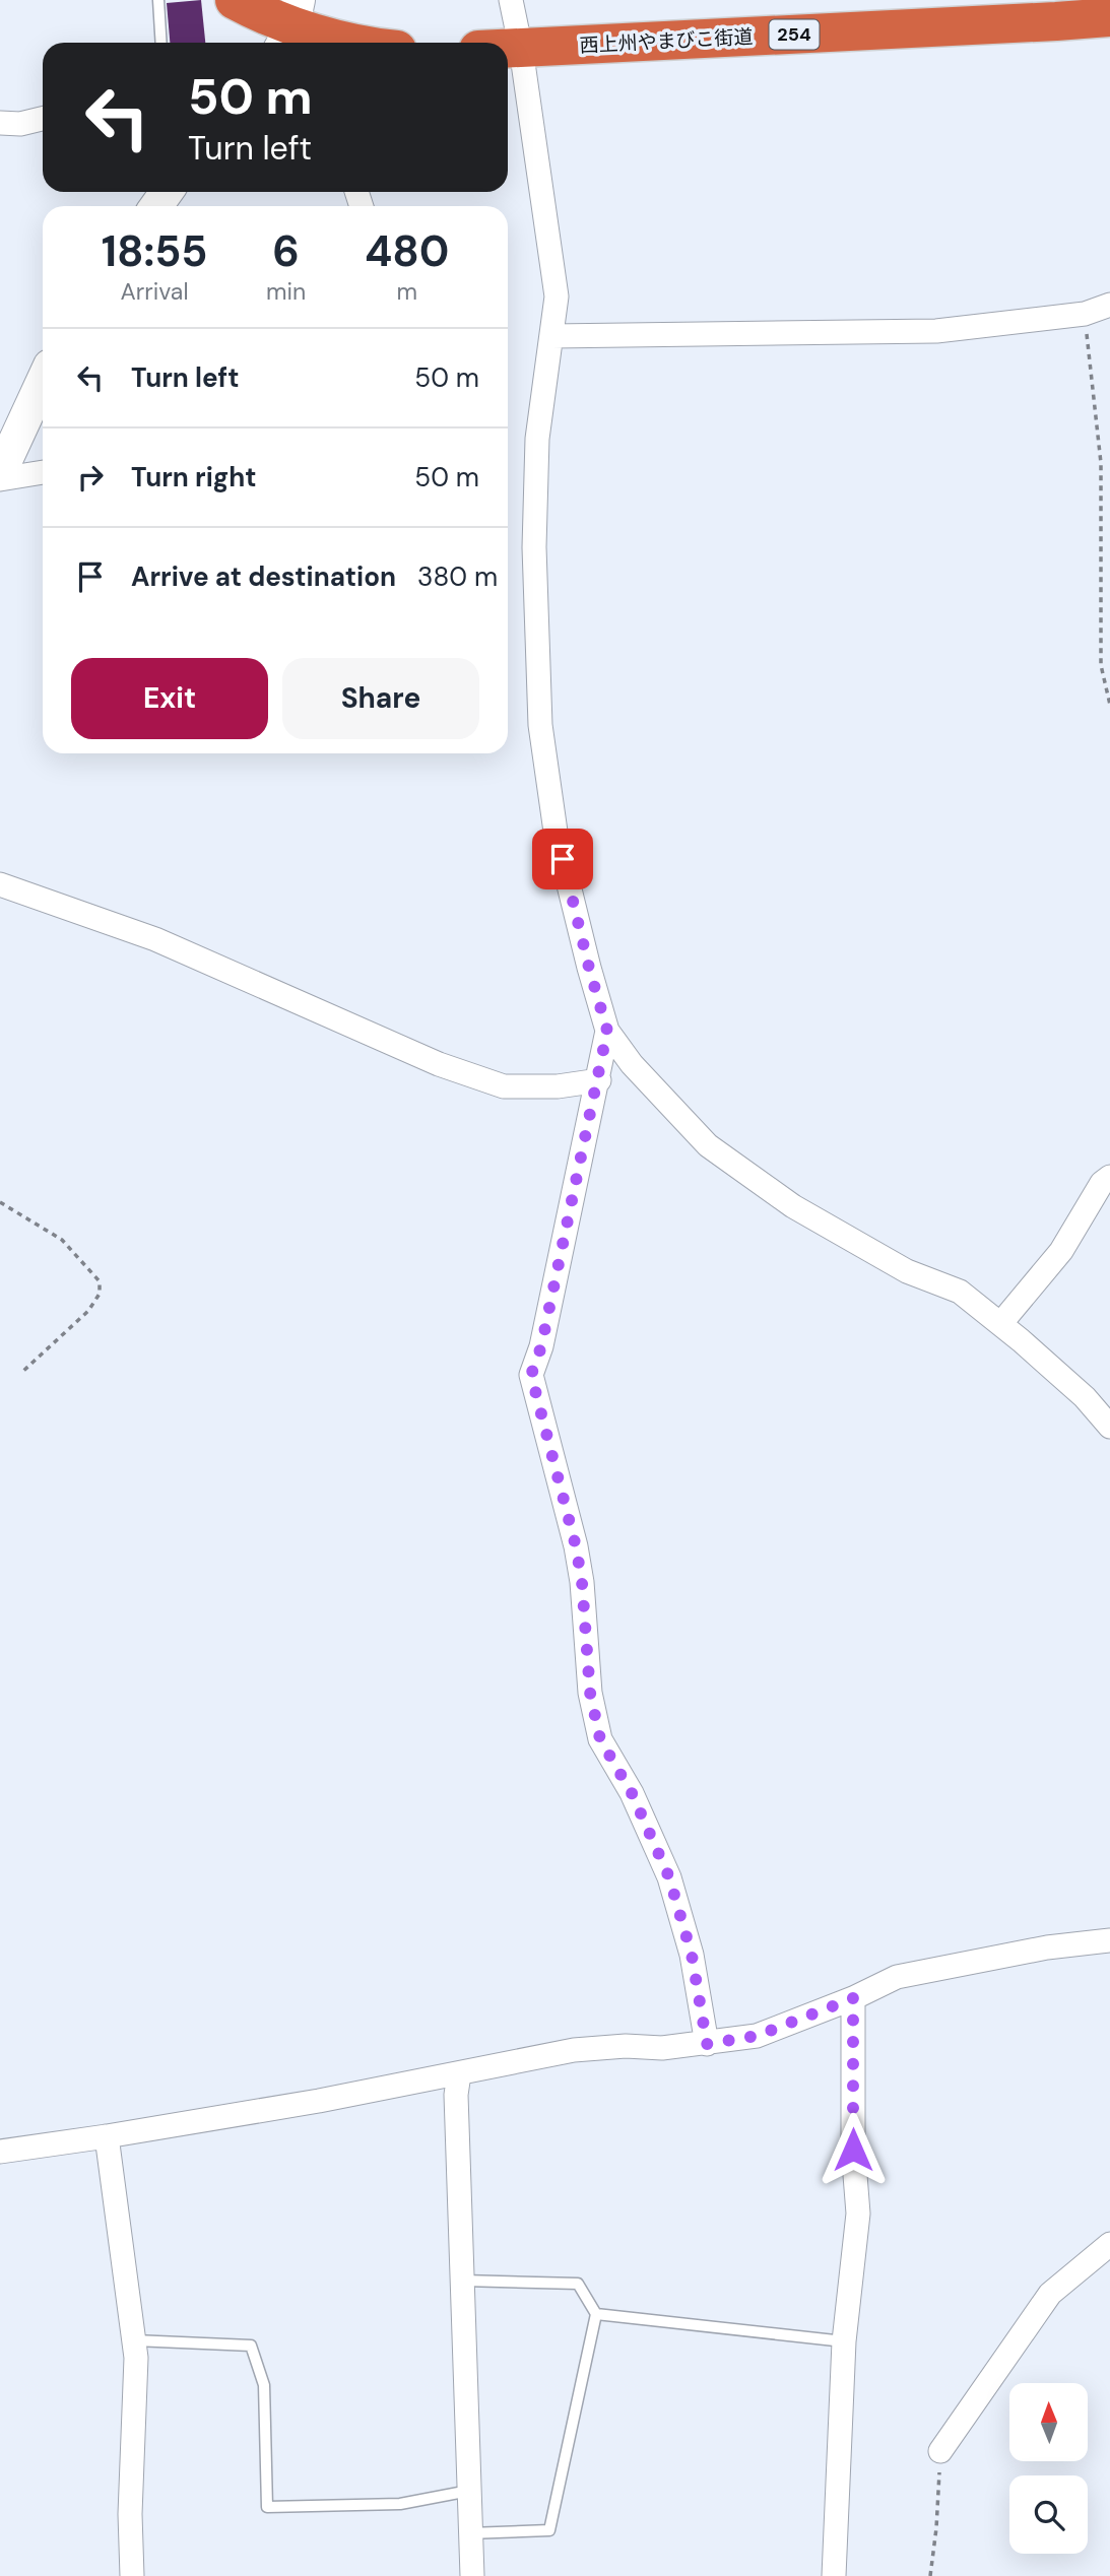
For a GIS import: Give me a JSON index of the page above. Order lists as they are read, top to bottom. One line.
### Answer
{"streets":{"highway":["254","西上州やまびこ街道"]},"north":"top","page":{"turn":["50 m","Turn left"],"eta":["18:55","Arrival","6","min","480","m"],"list":[{"name":"Turn left","value":"50 m"},{"name":"Turn right","value":"50 m"},{"name":"Arrive at destination","value":"380 m"}],"buttons":["Exit","Share"]}}
